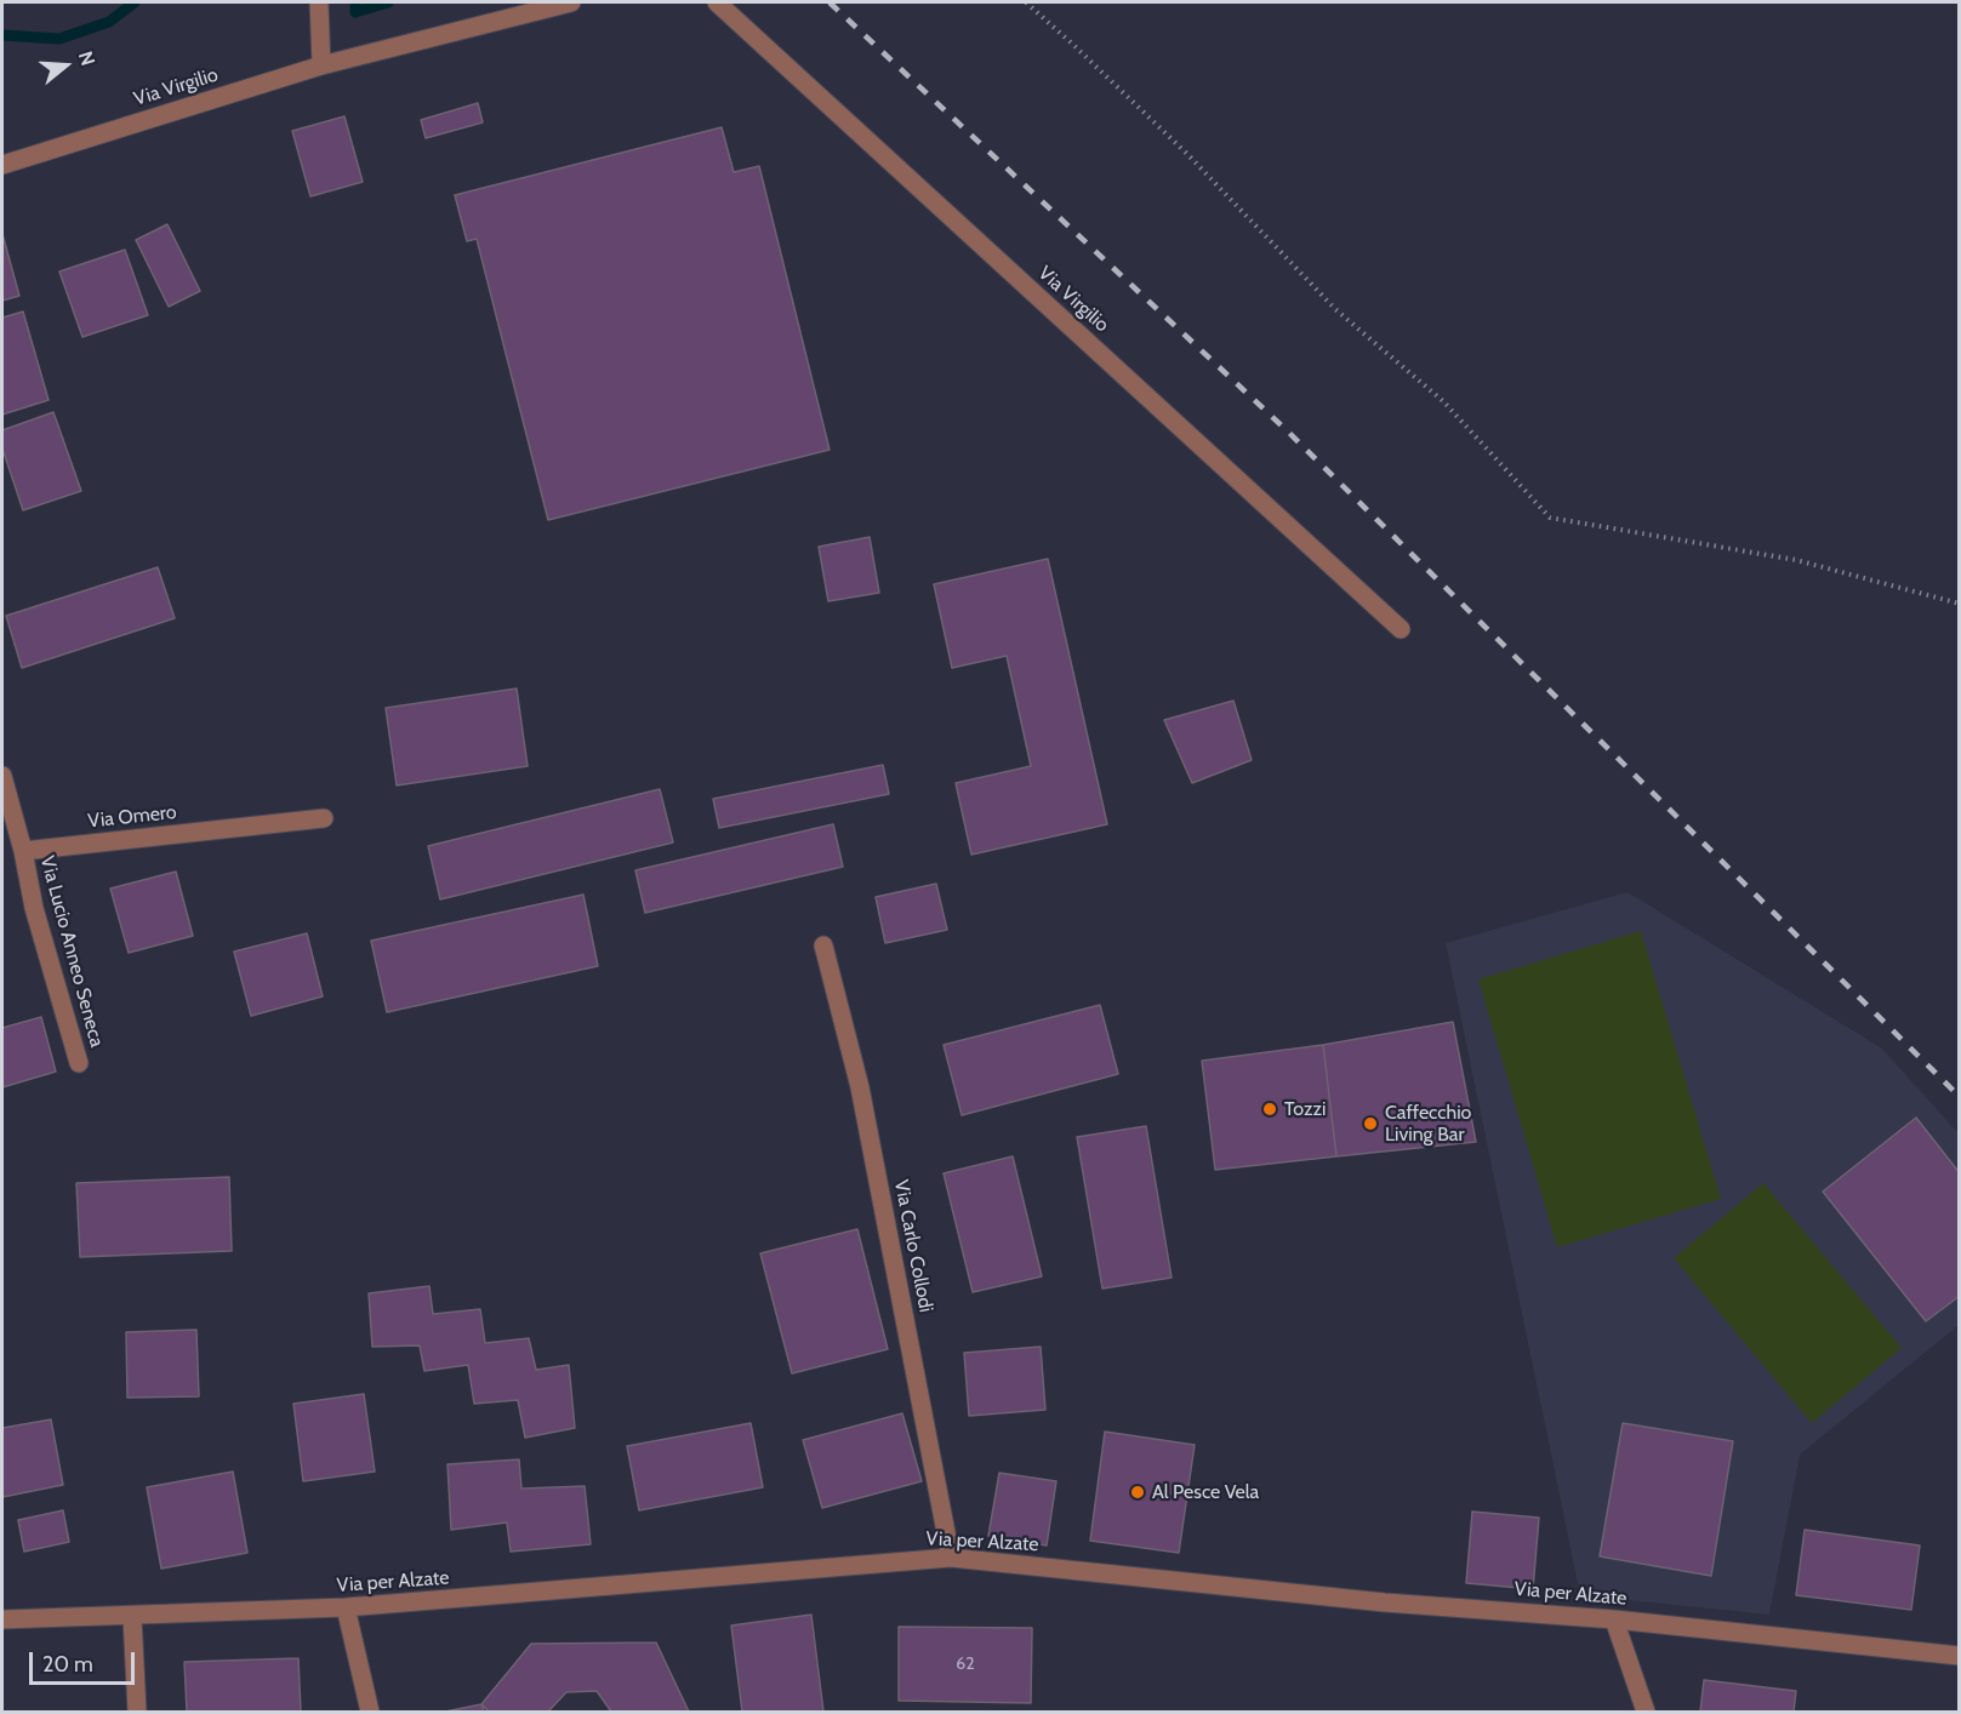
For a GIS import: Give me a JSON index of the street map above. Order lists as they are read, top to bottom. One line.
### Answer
{"streets":{"street":["Via Virgilio","Via Omero","Via Lucio Anneo Seneca","Via Carlo Collodi","Via per Alzate"]},"crossings":[["Via Omero","Via Lucio Anneo Seneca"],["Via Carlo Collodi","Via per Alzate"]],"places":["Tozzi","Caffecchio Living Bar","Al Pesce Vela"],"house_numbers":["62"],"scale_bar":"20 m","north":"right"}
